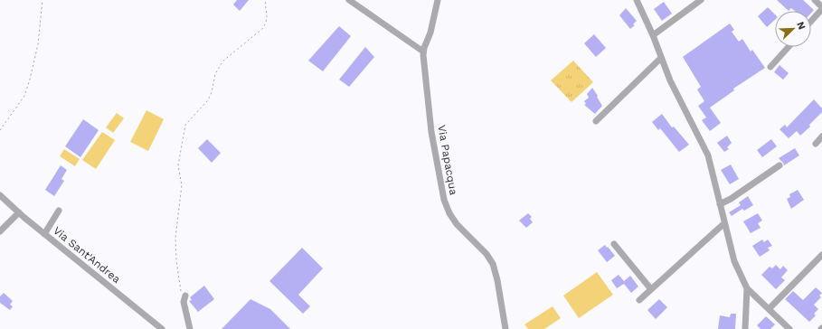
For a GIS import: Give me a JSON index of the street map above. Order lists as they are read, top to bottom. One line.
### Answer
{"streets":{"street":["Via Papacqua","Via Sant'Andrea"]},"north":"top right"}
